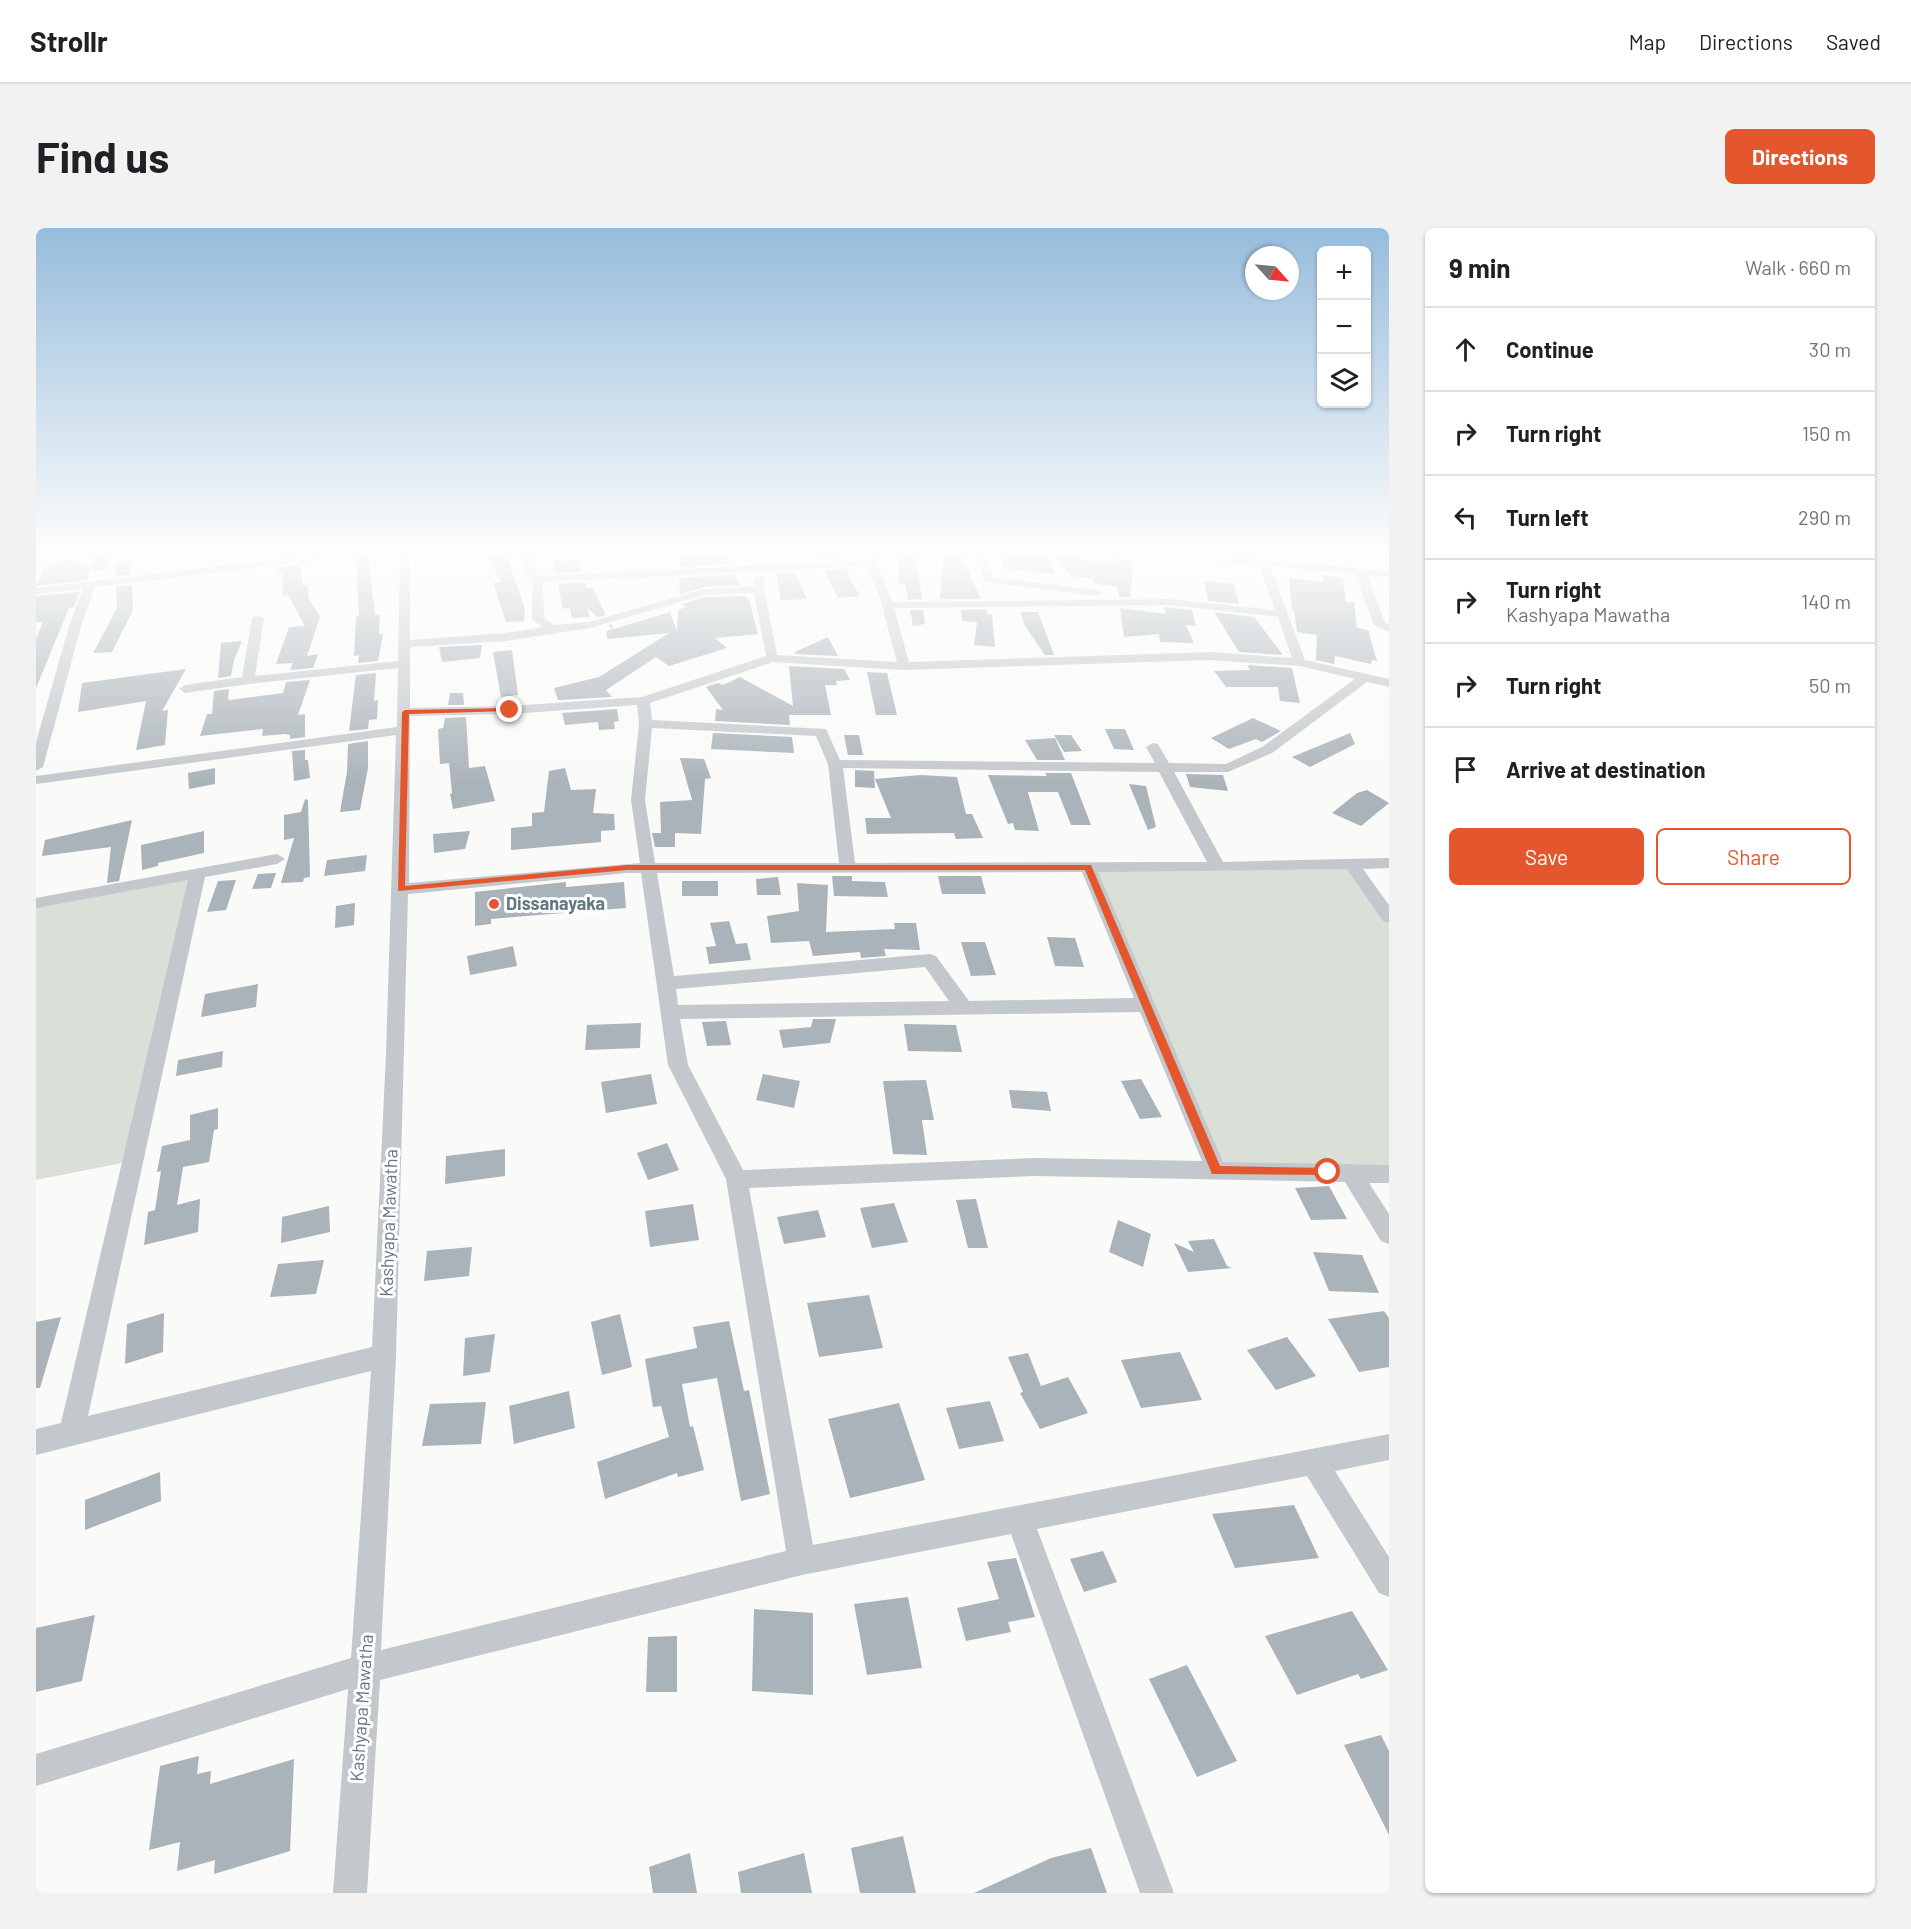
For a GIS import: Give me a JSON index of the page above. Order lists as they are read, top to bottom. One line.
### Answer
{"streets":{"street":["Kashyapa Mawatha"]},"places":["Dissanayaka"],"north":"bottom right","page":{"header":"Strollr","nav":["Map","Directions","Saved"],"buttons":["Directions",["Save","Share"]],"title":"Find us","heading":["9 min","Walk · 660 m"],"map_buttons":["+","−"],"list":[["Continue","30 m"],["Turn right","150 m"],["Turn left","290 m"],["Turn right","Kashyapa Mawatha","140 m"],["Turn right","50 m"],"Arrive at destination"]}}
